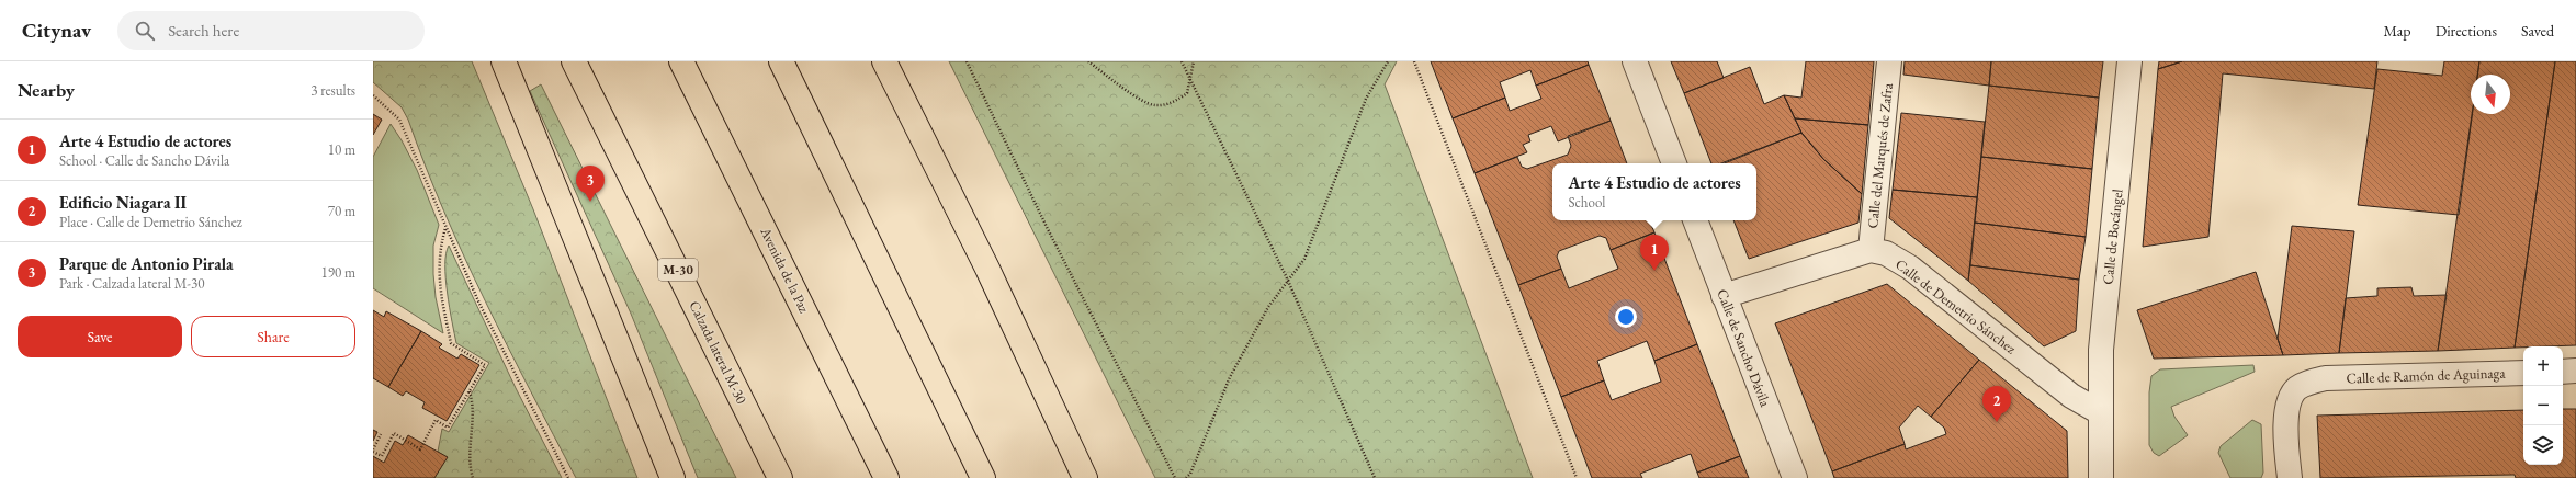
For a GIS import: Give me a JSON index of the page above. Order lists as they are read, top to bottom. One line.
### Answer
{"streets":{"highway":["M-30","Avenida de la Paz","Calzada lateral M-30"],"street":["Calle del Marqués de Zafra","Calle de Bocángel","Calle de Demetrio Sánchez","Calle de Sancho Dávila","Calle de Ramón de Aguinaga"]},"crossings":[["Calle del Marqués de Zafra","Calle de Demetrio Sánchez"],["Calle de Bocángel","Calle de Demetrio Sánchez"]],"north":"bottom","page":{"header":"Citynav","search":"Search here","nav":["Map","Directions","Saved"],"heading":["Nearby","3 results"],"list":[{"mark":"1","name":"Arte 4 Estudio de actores","note":"School · Calle de Sancho Dávila","value":"10 m"},{"mark":"2","name":"Edificio Niagara II","note":"Place · Calle de Demetrio Sánchez","value":"70 m"},{"mark":"3","name":"Parque de Antonio Pirala","note":"Park · Calzada lateral M-30","value":"190 m"}],"popup":["Arte 4 Estudio de actores","School"],"pins":["3","1","2"],"buttons":["Save","Share"],"map_buttons":["+","−"]}}
